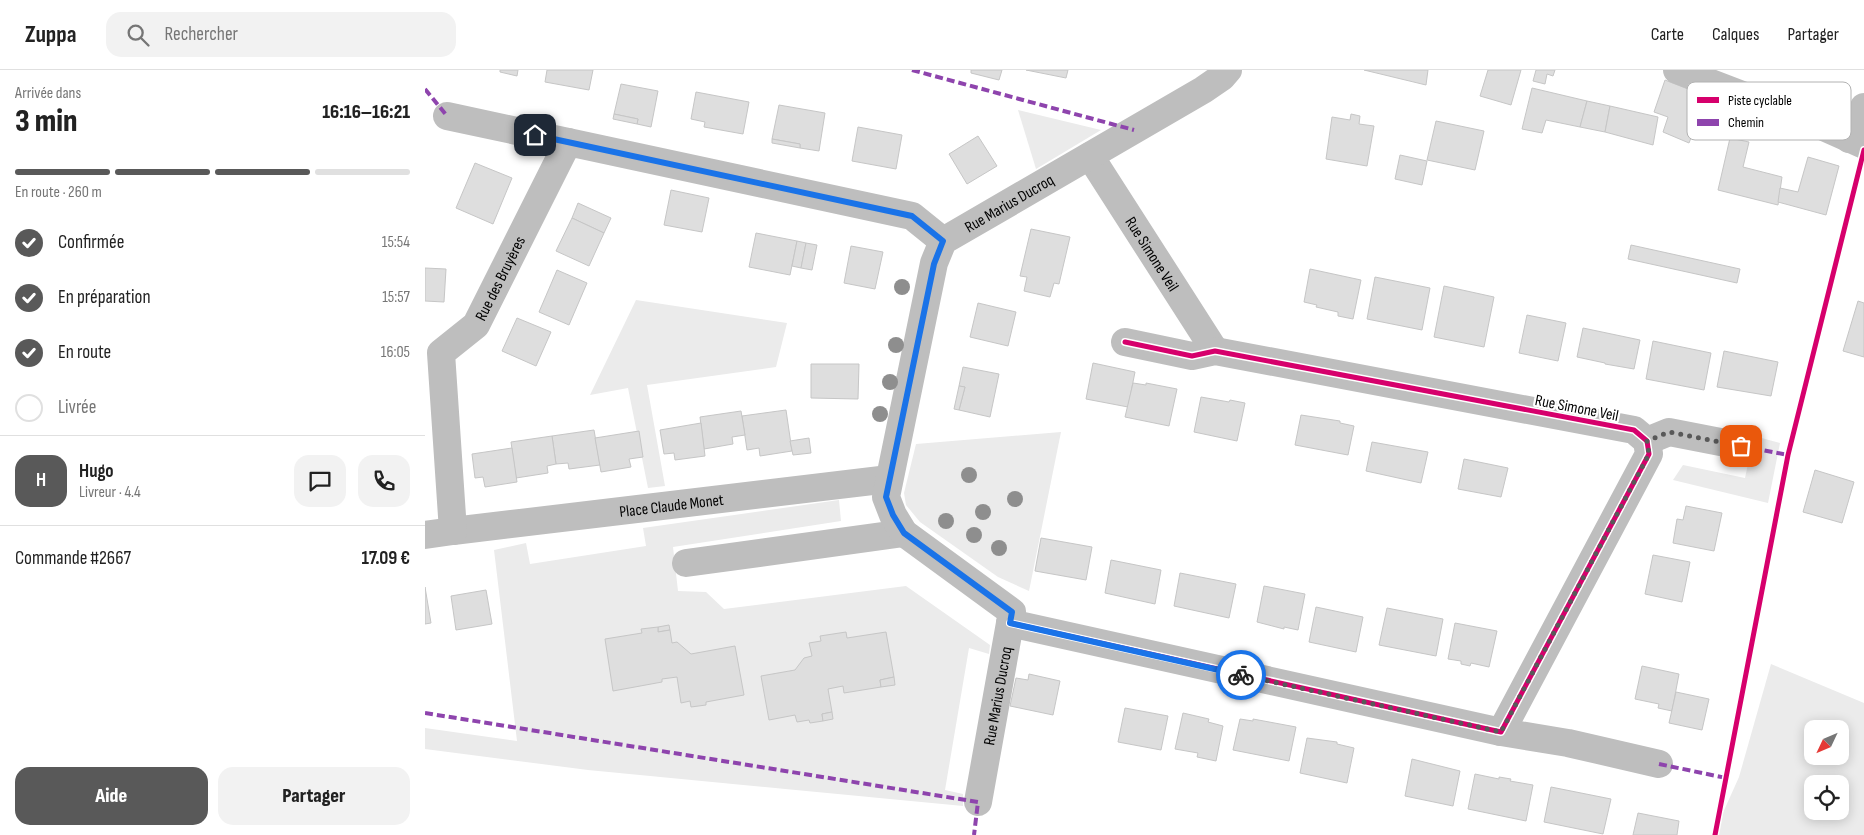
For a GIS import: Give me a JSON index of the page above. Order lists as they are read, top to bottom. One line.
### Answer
{"streets":{"street":["Rue Marius Ducroq","Rue Simone Veil","Rue des Bruyères","Place Claude Monet"]},"crossings":[["Rue Marius Ducroq","Rue Simone Veil"],["Rue des Bruyères","Place Claude Monet"]],"legend":["Piste cyclable","Chemin"],"north":"bottom left","page":{"header":"Zuppa","search":"Rechercher","nav":["Carte","Calques","Partager"],"heading":["3 min","Arrivée dans","16:16–16:21"],"panel":["Hugo","Livreur · 4.4","Commande #2667","17.09 €"],"bar":"En route · 260 m","list":[["Confirmée","15:54"],["En préparation","15:57"],["En route","16:05"],"Livrée"],"round":"H","buttons":["Aide","Partager"]}}
